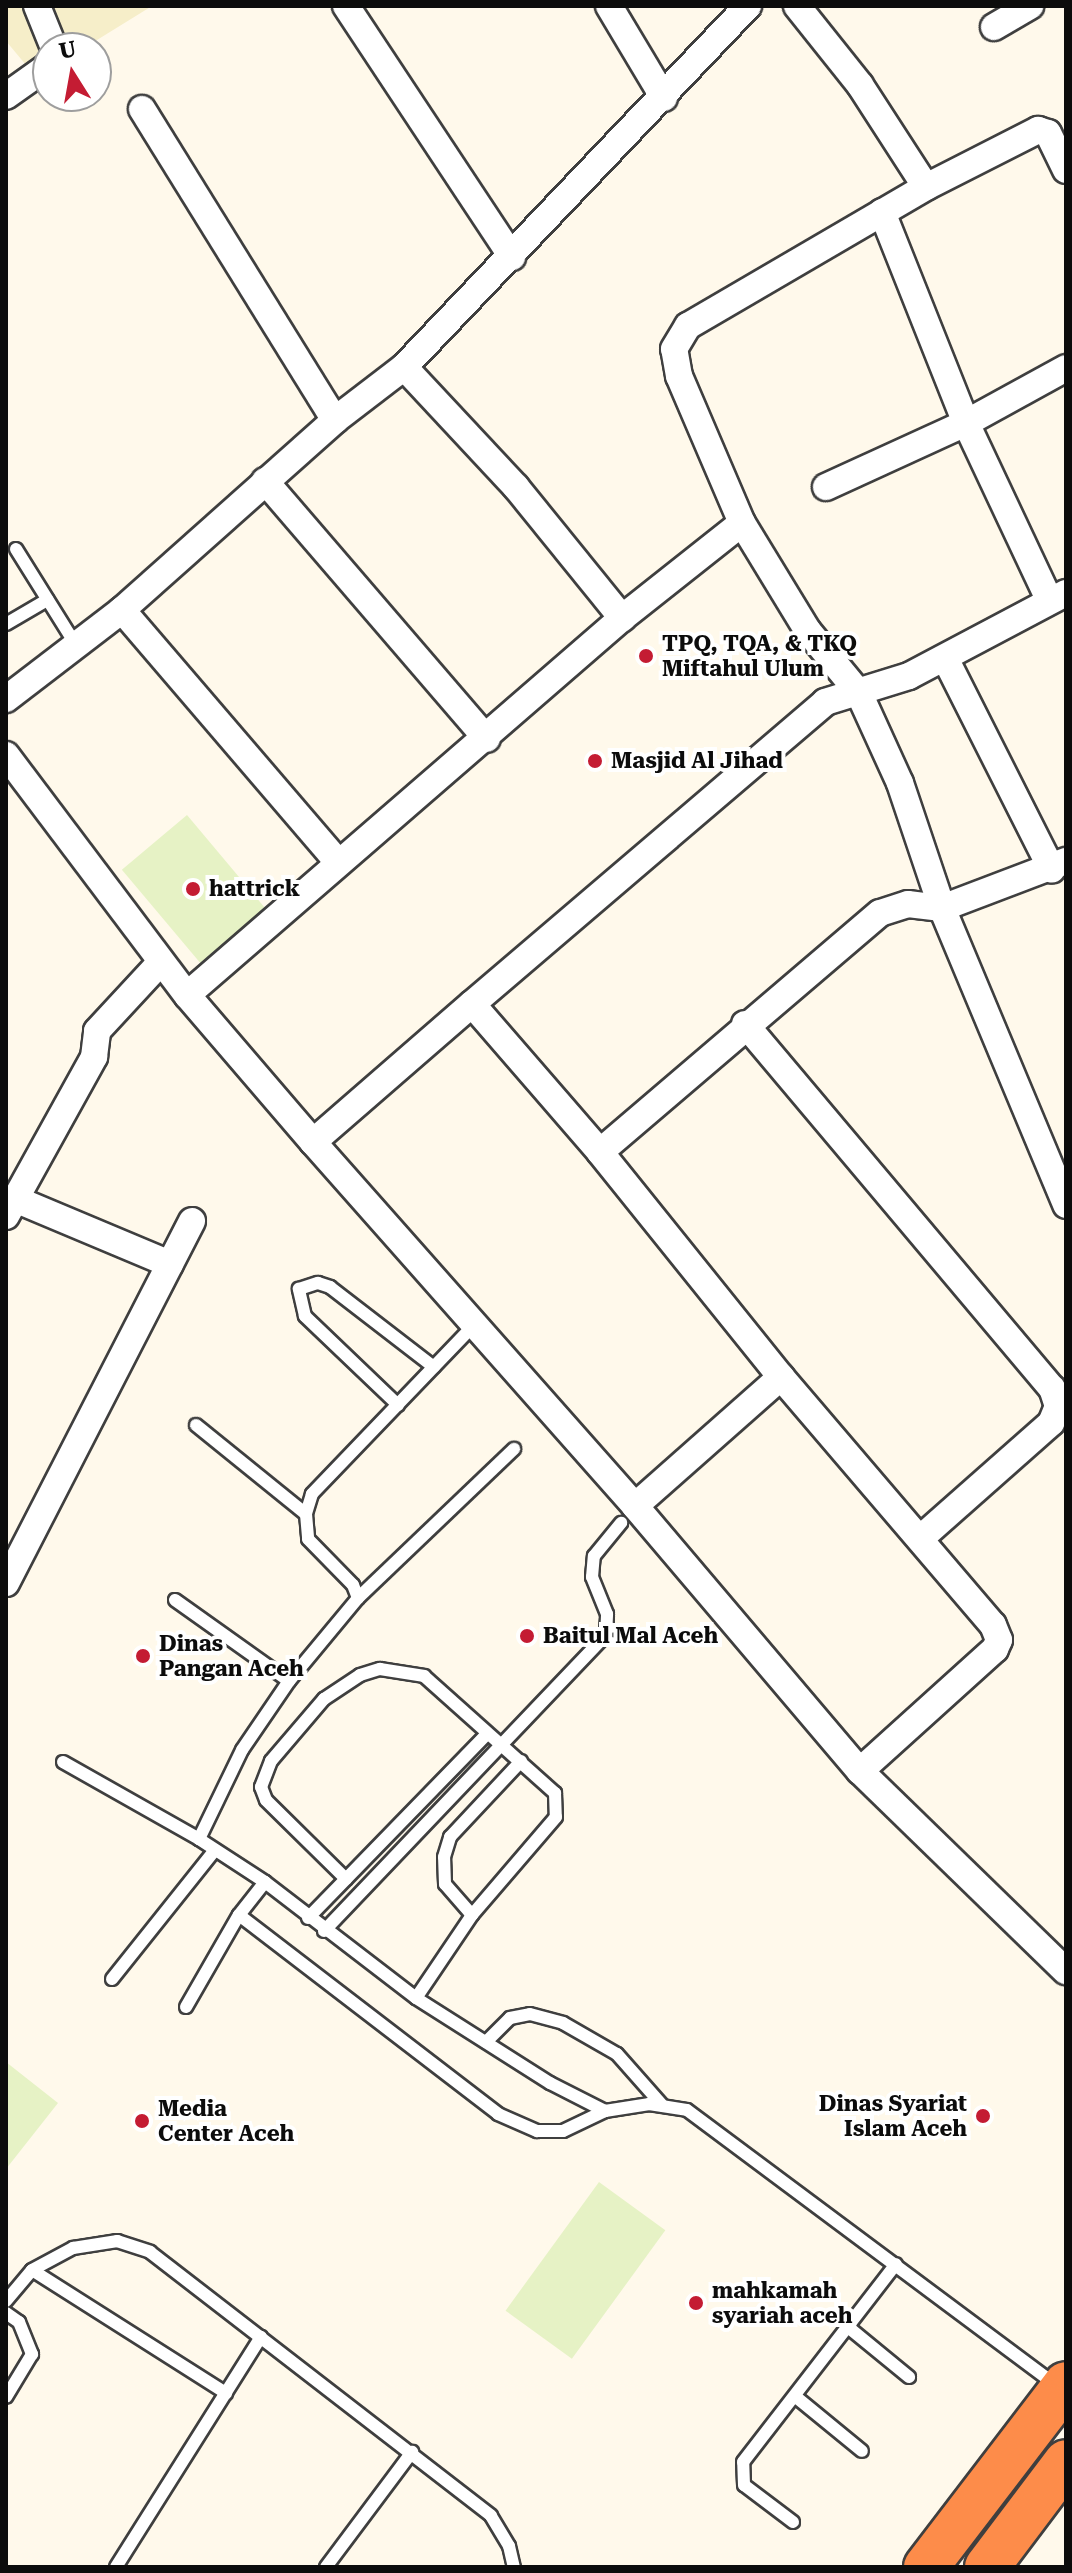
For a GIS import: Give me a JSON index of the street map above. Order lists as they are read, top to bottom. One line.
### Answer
{"places":["TPQ, TQA, & TKQ Miftahul Ulum","Masjid Al Jihad","hattrick","Baitul Mal Aceh","Dinas Pangan Aceh","Dinas Syariat Islam Aceh","Media Center Aceh","mahkamah syariah aceh"],"north":"top"}
